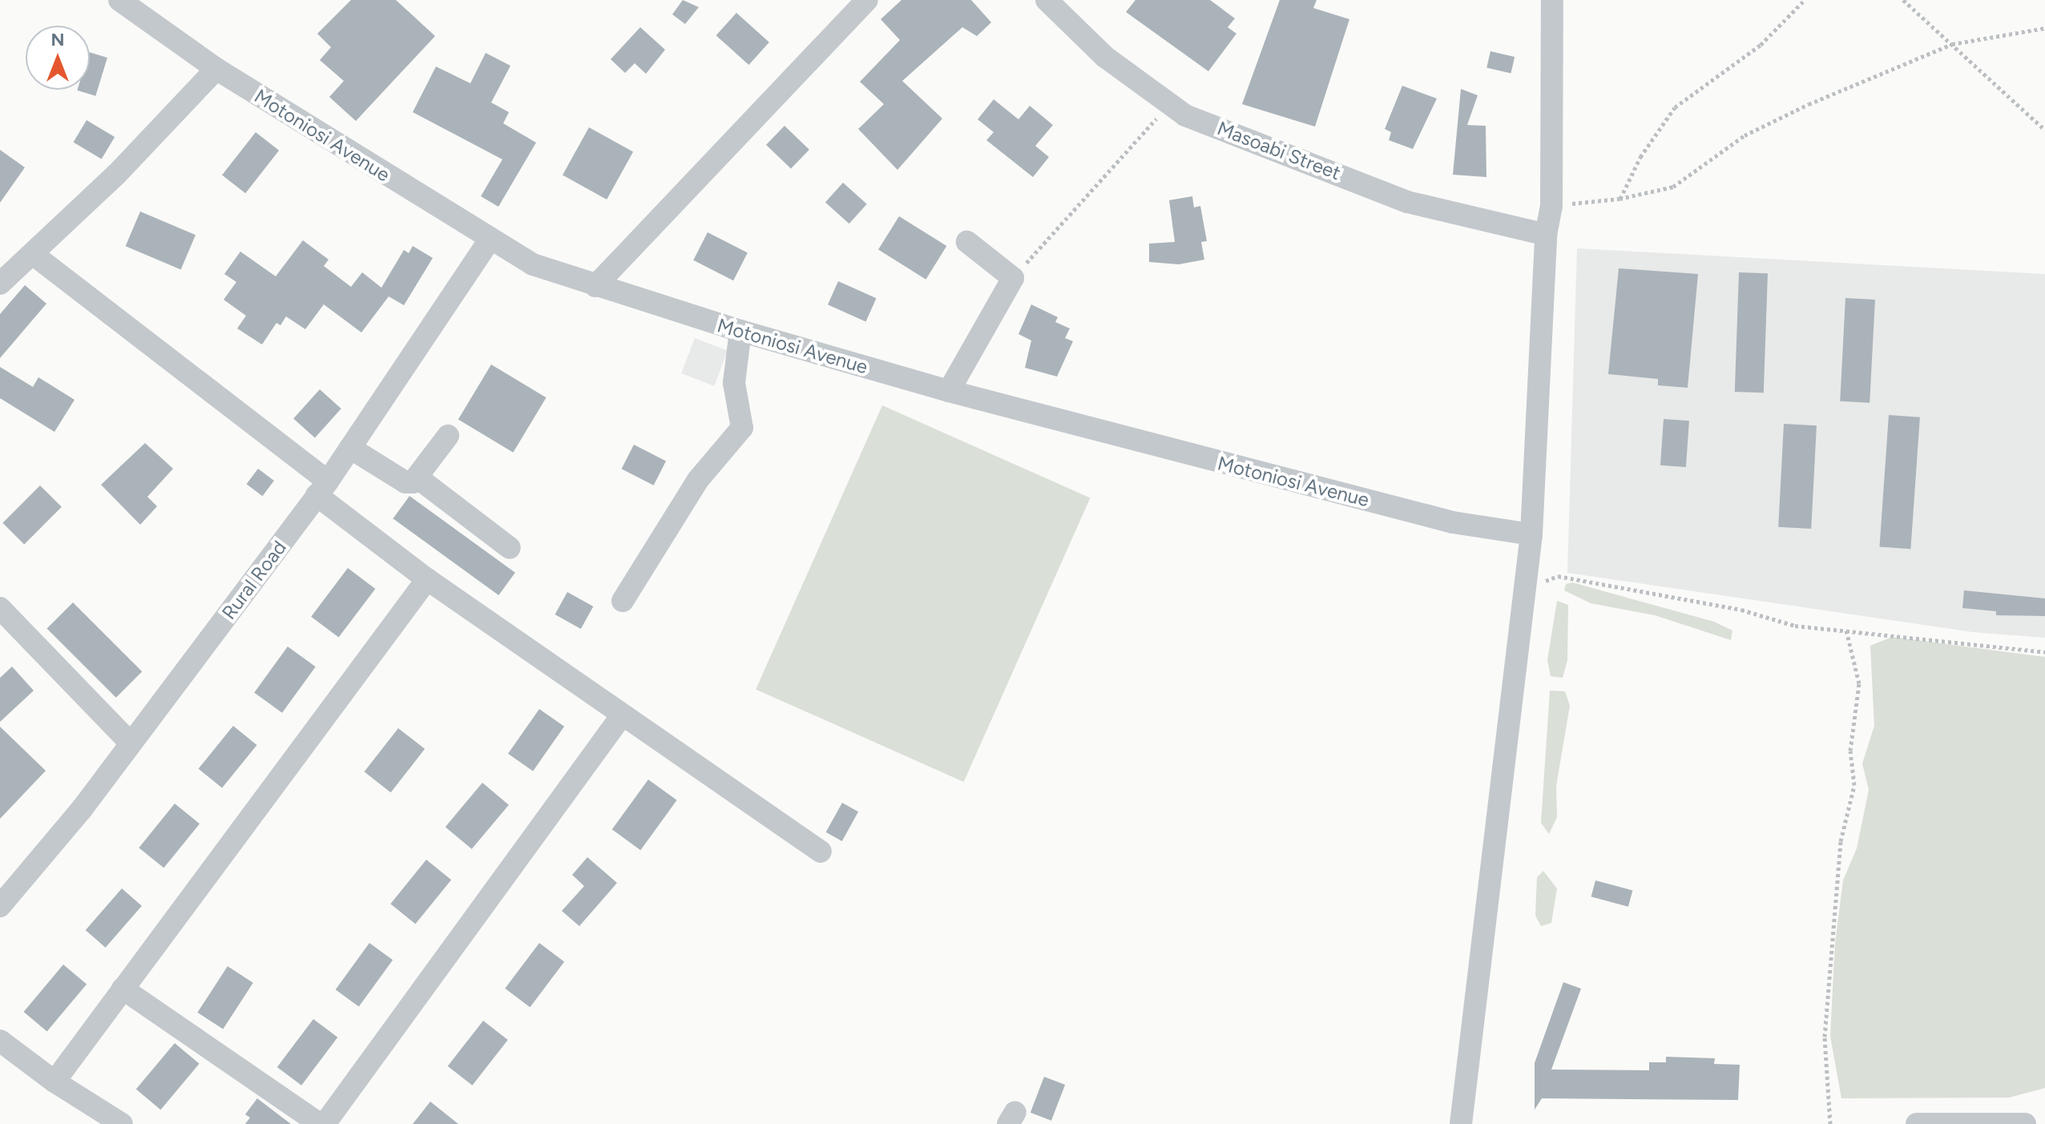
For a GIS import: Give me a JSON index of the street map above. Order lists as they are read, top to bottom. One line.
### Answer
{"streets":{"street":["Motoniosi Avenue","Masoabi Street","Rural Road"]},"crossings":[["Motoniosi Avenue","Rural Road"]],"north":"top"}
